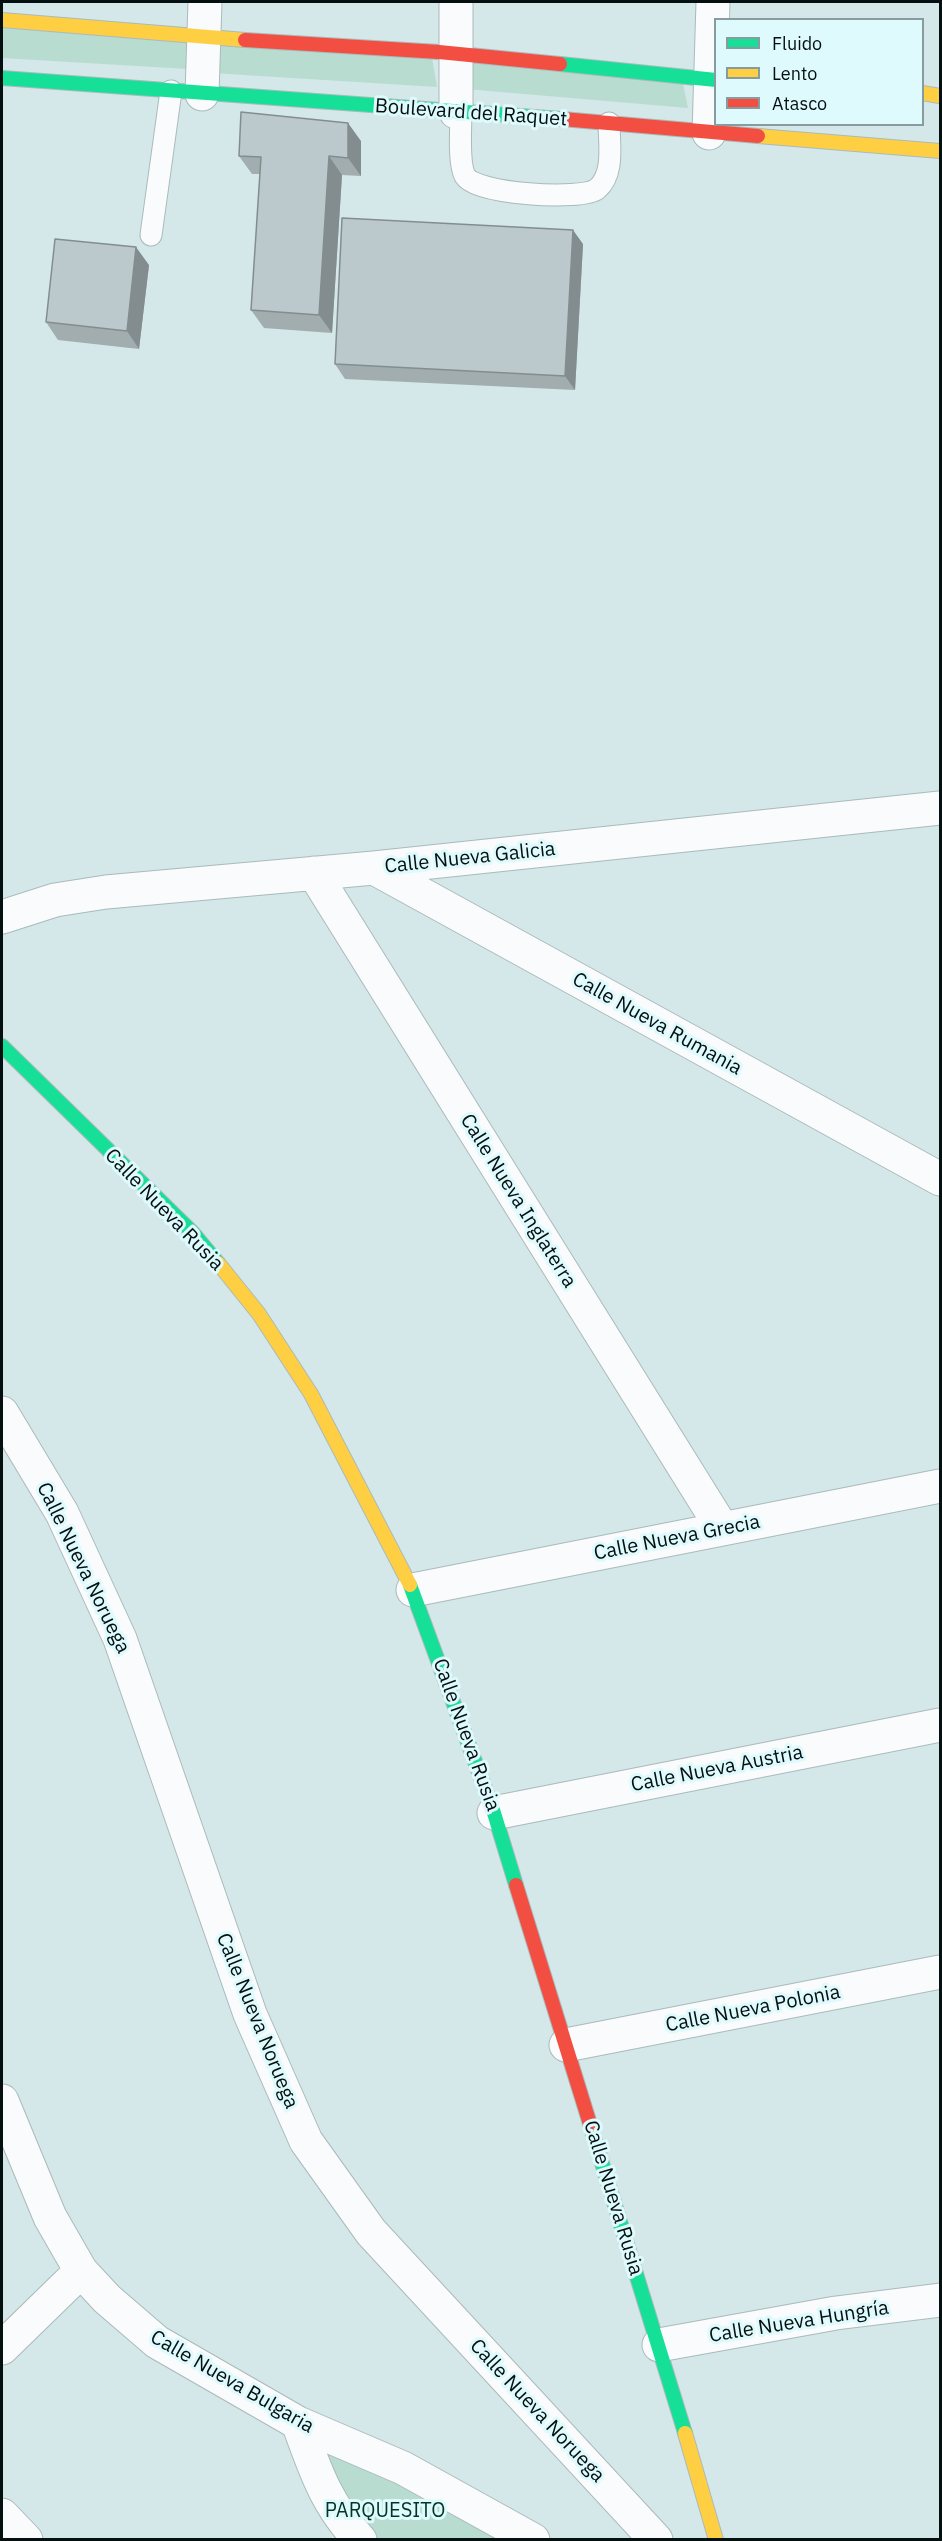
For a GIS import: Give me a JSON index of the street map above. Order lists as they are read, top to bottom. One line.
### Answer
{"streets":{"street":["Boulevard del Raquet","Calle Nueva Galicia","Calle Nueva Rumania","Calle Nueva Inglaterra","Calle Nueva Rusia","Calle Nueva Grecia","Calle Nueva Noruega","Calle Nueva Austria","Calle Nueva Polonia","Calle Nueva Hungría","Calle Nueva Bulgaria"]},"crossings":[["Calle Nueva Galicia","Calle Nueva Rumania"],["Calle Nueva Galicia","Calle Nueva Inglaterra"],["Calle Nueva Inglaterra","Calle Nueva Grecia"],["Calle Nueva Rusia","Calle Nueva Grecia"],["Calle Nueva Rusia","Calle Nueva Austria"],["Calle Nueva Rusia","Calle Nueva Polonia"],["Calle Nueva Rusia","Calle Nueva Hungría"]],"parks":["PARQUESITO"],"legend":["Fluido","Lento","Atasco"]}
